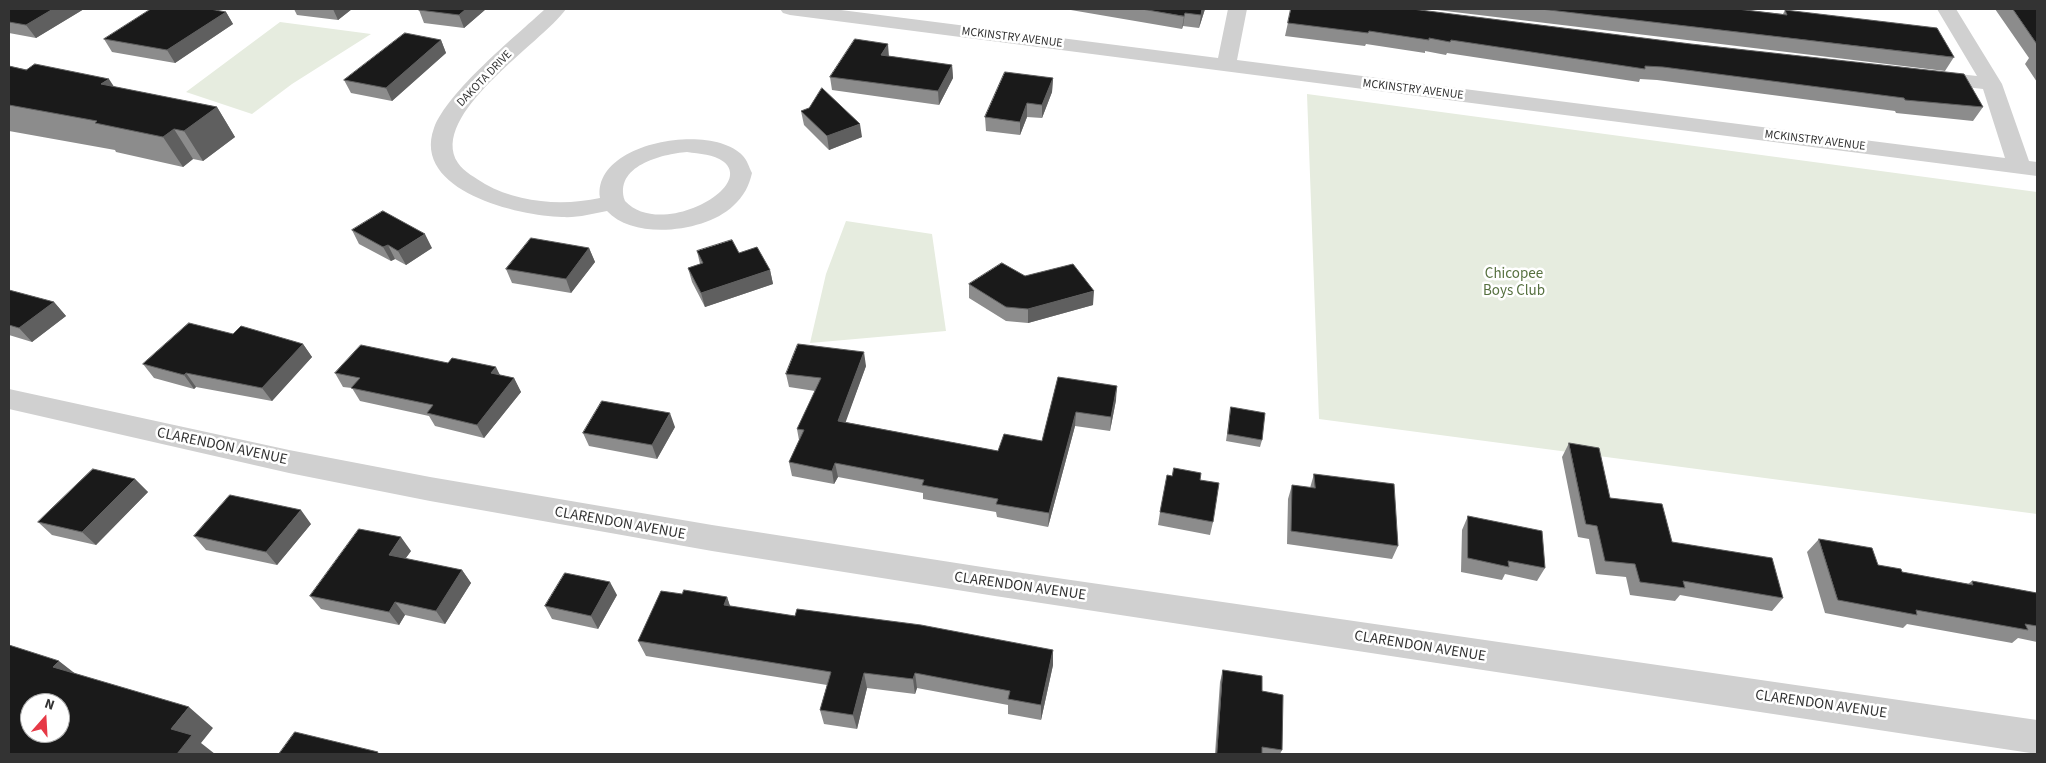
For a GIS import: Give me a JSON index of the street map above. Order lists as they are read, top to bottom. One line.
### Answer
{"streets":{"street":["MCKINSTRY AVENUE","DAKOTA DRIVE","CLARENDON AVENUE"]},"parks":["Chicopee Boys Club"],"north":"top"}
